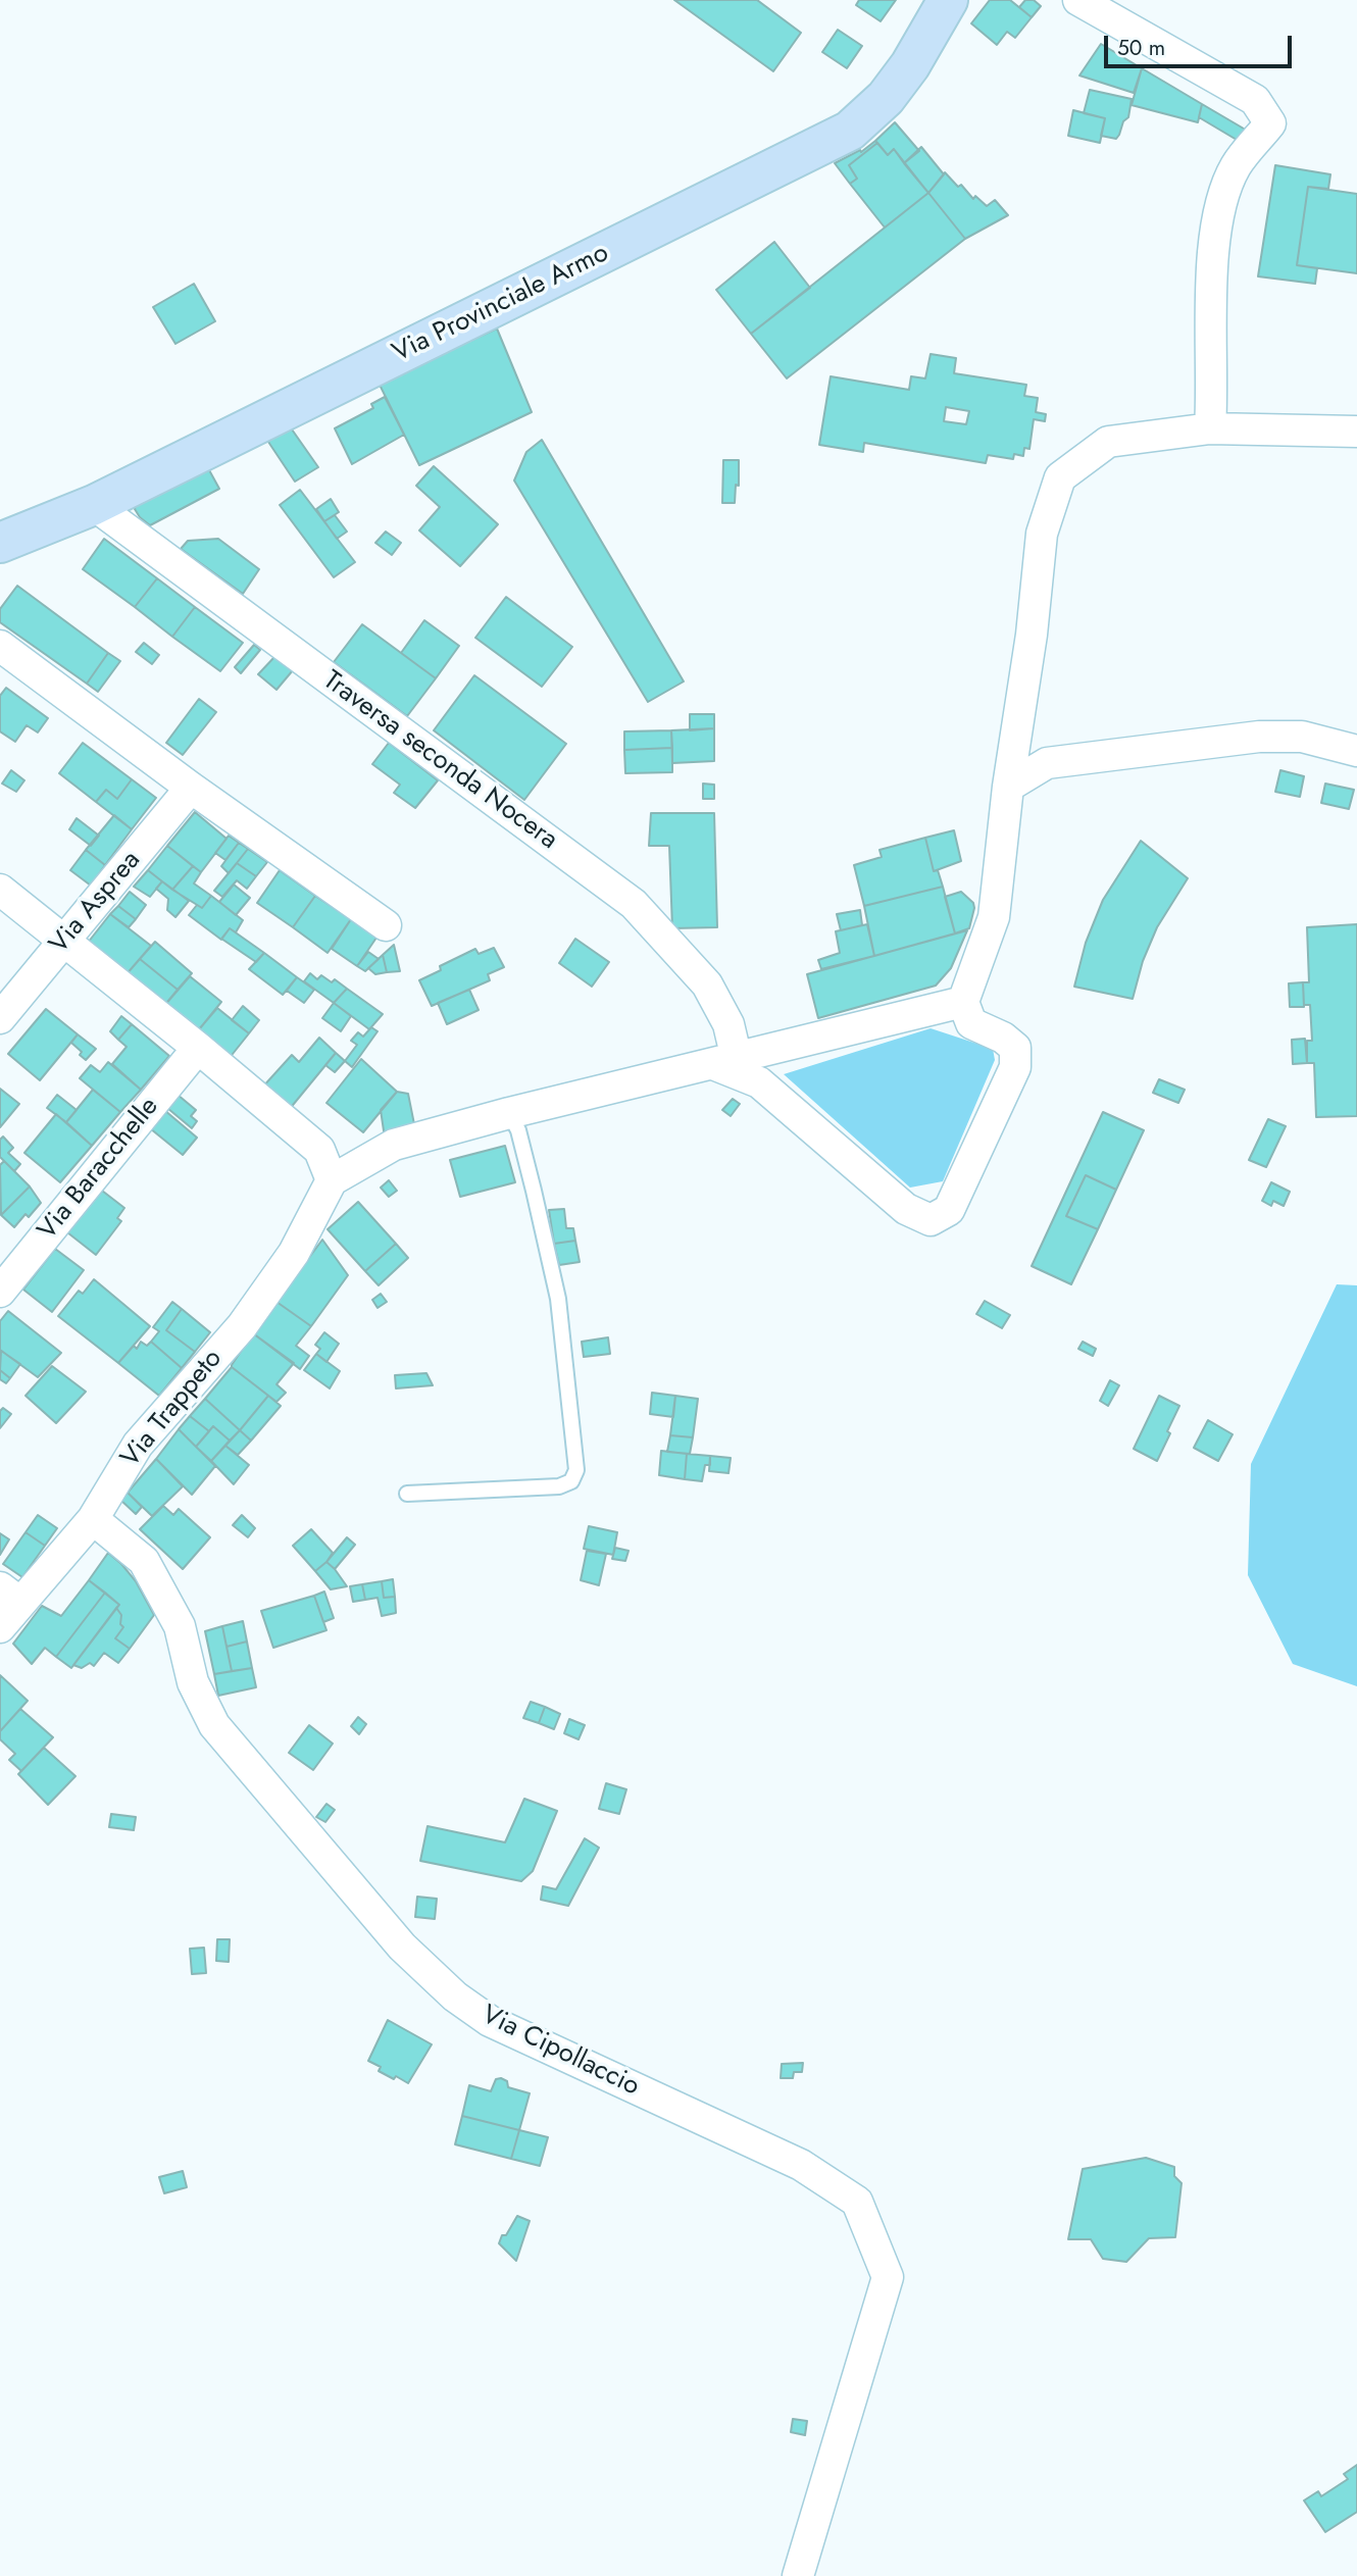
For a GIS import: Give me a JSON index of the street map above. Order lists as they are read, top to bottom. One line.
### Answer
{"streets":{"street":["Via Provinciale Armo","Traversa seconda Nocera","Via Asprea","Via Baracchelle","Via Trappeto","Via Cipollaccio"]},"crossings":[["Via Provinciale Armo","Traversa seconda Nocera"],["Via Trappeto","Via Cipollaccio"]],"scale_bar":"50 m"}
